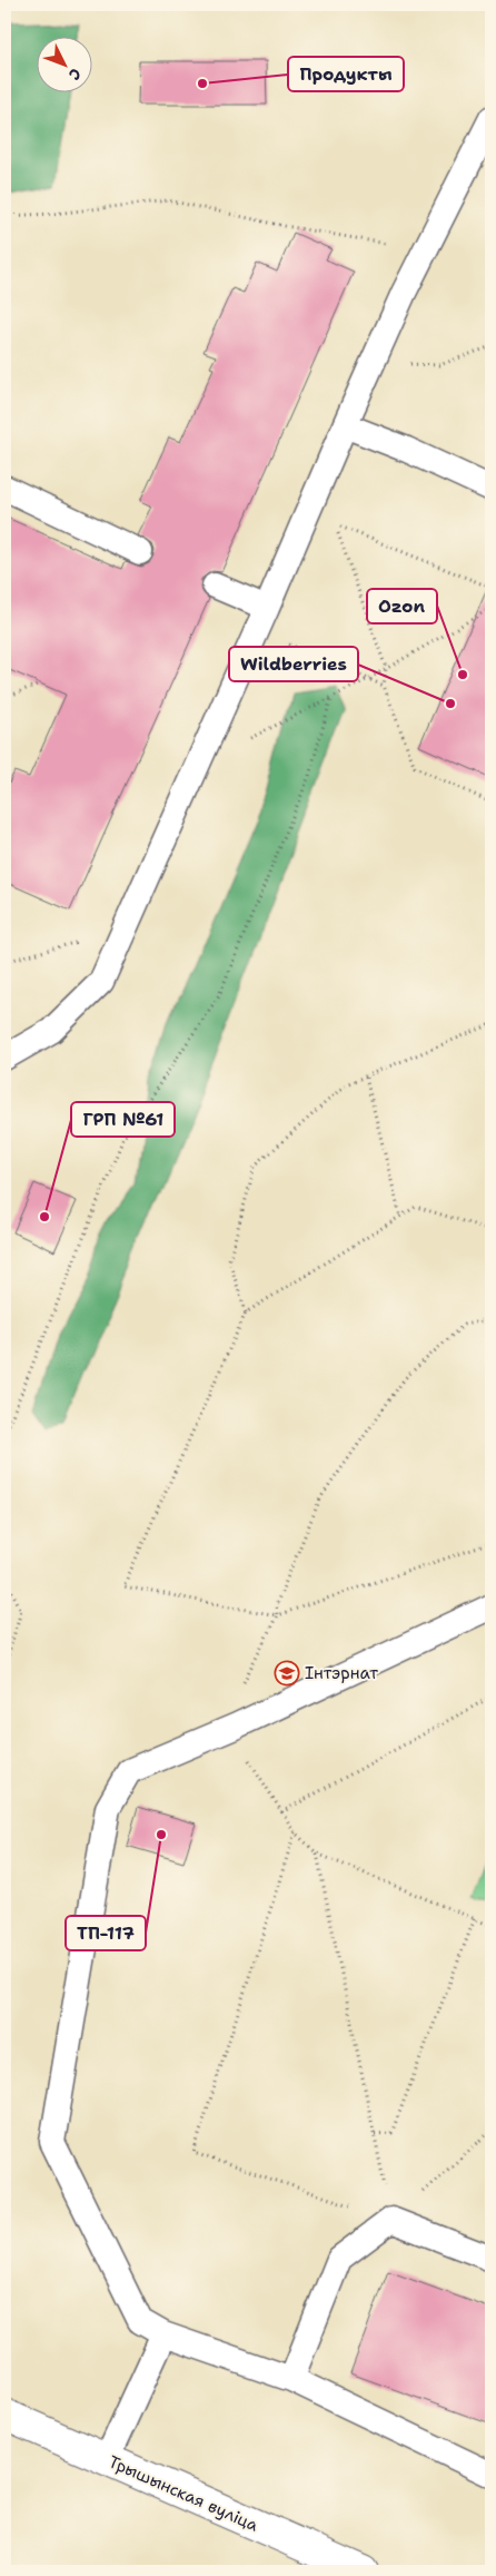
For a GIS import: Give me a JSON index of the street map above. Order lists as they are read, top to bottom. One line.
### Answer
{"streets":{"street":["Трышынская вуліца"]},"places":{"other":["Продукты","Ozon","Wildberries","ГРП №61","ТП-117"],"school or university":["Інтэрнат"]},"north":"bottom right"}
